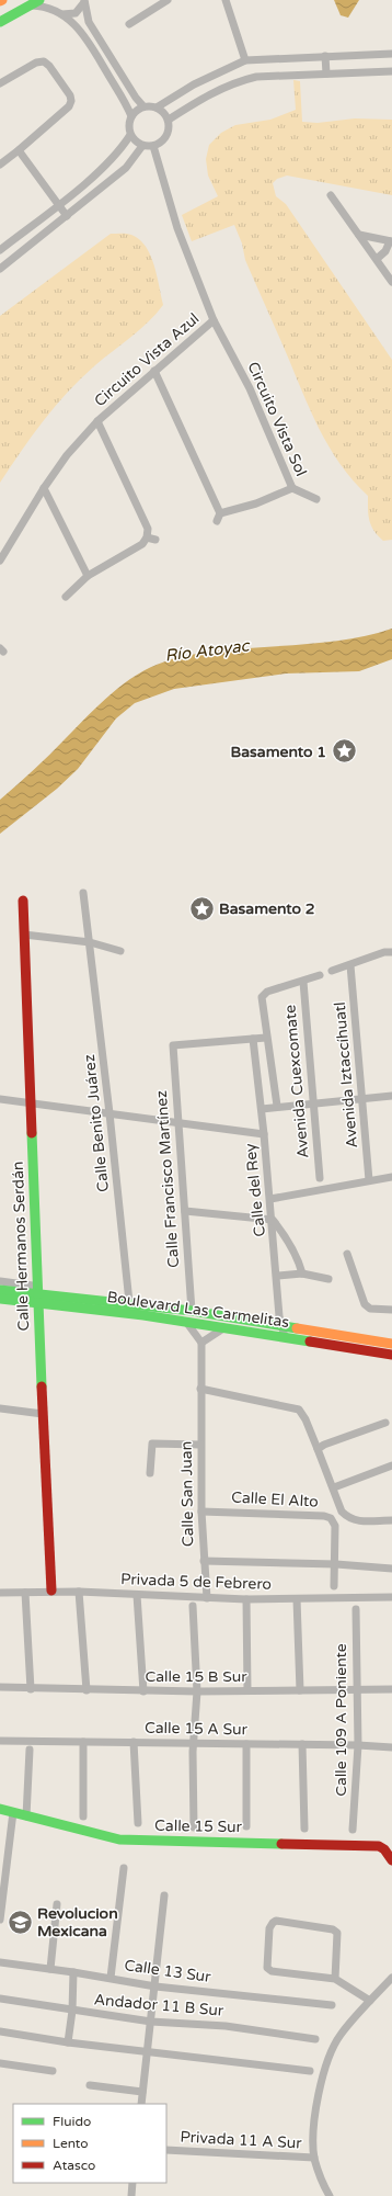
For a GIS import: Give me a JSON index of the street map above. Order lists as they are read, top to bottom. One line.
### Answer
{"streets":{"main road":["Calle Hermanos Serdán","Boulevard Las Carmelitas","Calle 15 Sur"],"street":["Circuito Vista Azul","Circuito Vista Sol","Avenida Iztaccíhuatl","Avenida Cuexcomate","Calle Benito Juárez","Calle Francisco Martínez","Calle del Rey","Calle San Juan","Calle El Alto","Privada 5 de Febrero","Calle 15 B Sur","Calle 109 A Poniente","Calle 15 A Sur","Calle 13 Sur","Andador 11 B Sur","Privada 11 A Sur"]},"crossings":[["Circuito Vista Azul","Circuito Vista Sol"],["Calle Benito Juárez","Boulevard Las Carmelitas"],["Calle Francisco Martínez","Calle del Rey"],["Calle Francisco Martínez","Boulevard Las Carmelitas"],["Calle del Rey","Boulevard Las Carmelitas"],["Calle Hermanos Serdán","Boulevard Las Carmelitas"],["Calle Hermanos Serdán","Privada 5 de Febrero"],["Calle San Juan","Calle El Alto"],["Calle San Juan","Privada 5 de Febrero"],["Calle 15 B Sur","Calle 109 A Poniente"],["Calle 109 A Poniente","Calle 15 A Sur"]],"water":["Río Atoyac"],"places":{"place":["Basamento 1","Basamento 2"],"school or university":["Revolucion Mexicana"]},"legend":["Fluido","Lento","Atasco"]}
